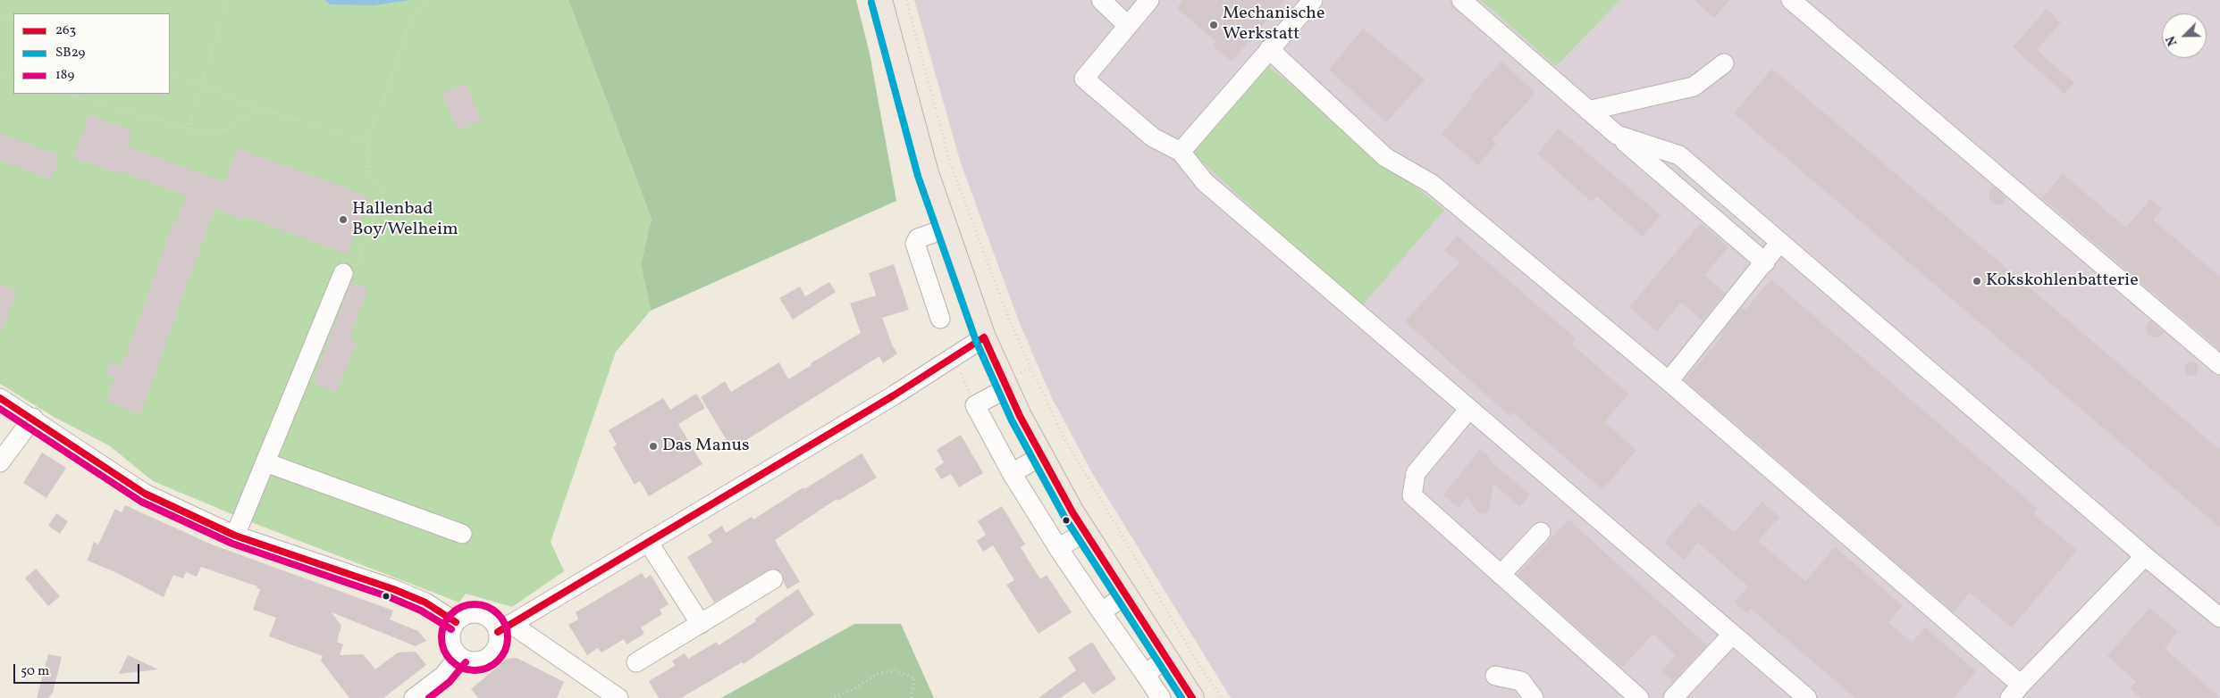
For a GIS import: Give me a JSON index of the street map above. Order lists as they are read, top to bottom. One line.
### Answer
{"places":["Mechanische Werkstatt","Hallenbad Boy/Welheim","Kokskohlenbatterie","Das Manus"],"lines":["transit line SB29","transit line 263","transit line 189"],"legend":["263","SB29","189"],"scale_bar":"50 m","north":"bottom left"}
